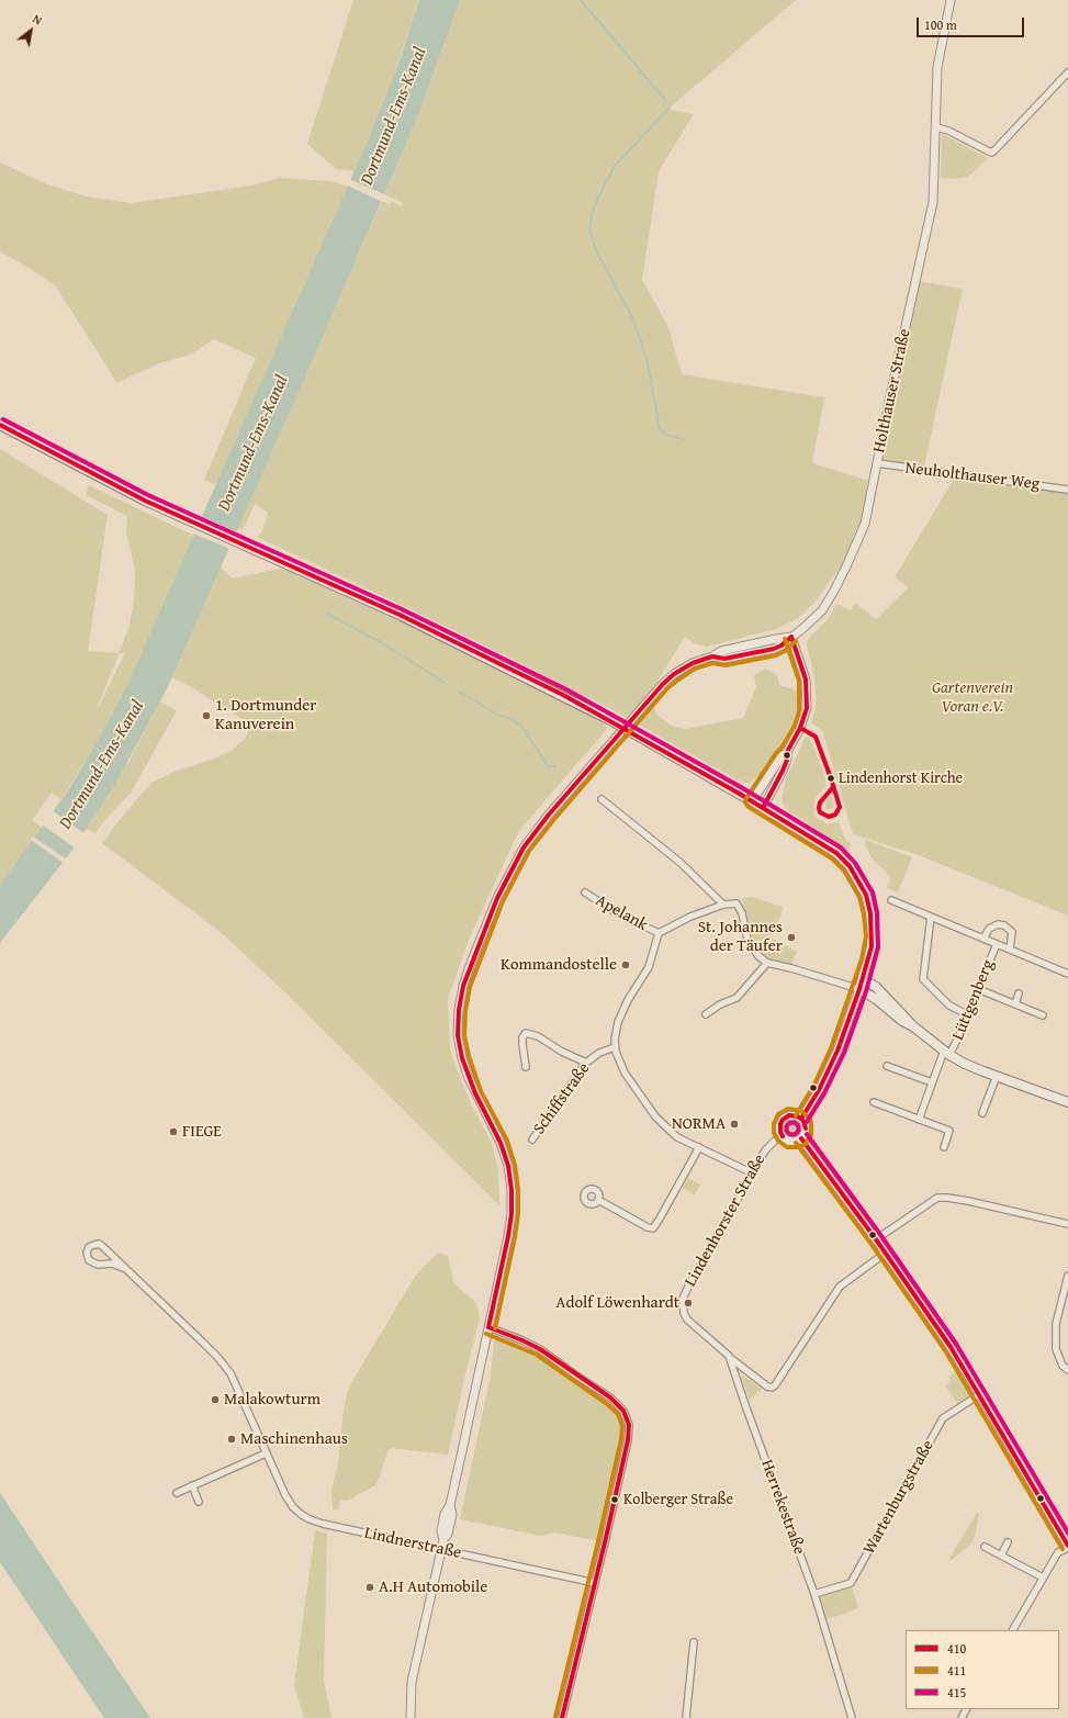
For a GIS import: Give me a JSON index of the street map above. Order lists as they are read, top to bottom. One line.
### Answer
{"streets":{"street":["Holthauser Straße","Neuholthauser Weg","Apelank","Lüttgenberg","Schiffstraße","Lindenhorster Straße","Wartenburgstraße","Herrekestraße","Lindnerstraße"]},"crossings":[["Holthauser Straße","Neuholthauser Weg"],["Holthauser Straße","Lindnerstraße"],["Lindenhorster Straße","Herrekestraße"],["Wartenburgstraße","Herrekestraße"]],"water":["Dortmund-Ems-Kanal"],"parks":["Gartenverein Voran e.V."],"places":["1. Dortmunder Kanuverein","Lindenhorst Kirche","St. Johannes der Täufer","Kommandostelle","NORMA","FIEGE","Adolf Löwenhardt","Malakowturm","Maschinenhaus","Kolberger Straße","A.H Automobile"],"lines":["transit line 415","transit line 410","transit line 411"],"legend":["410","411","415"],"scale_bar":"100 m","north":"top right"}
